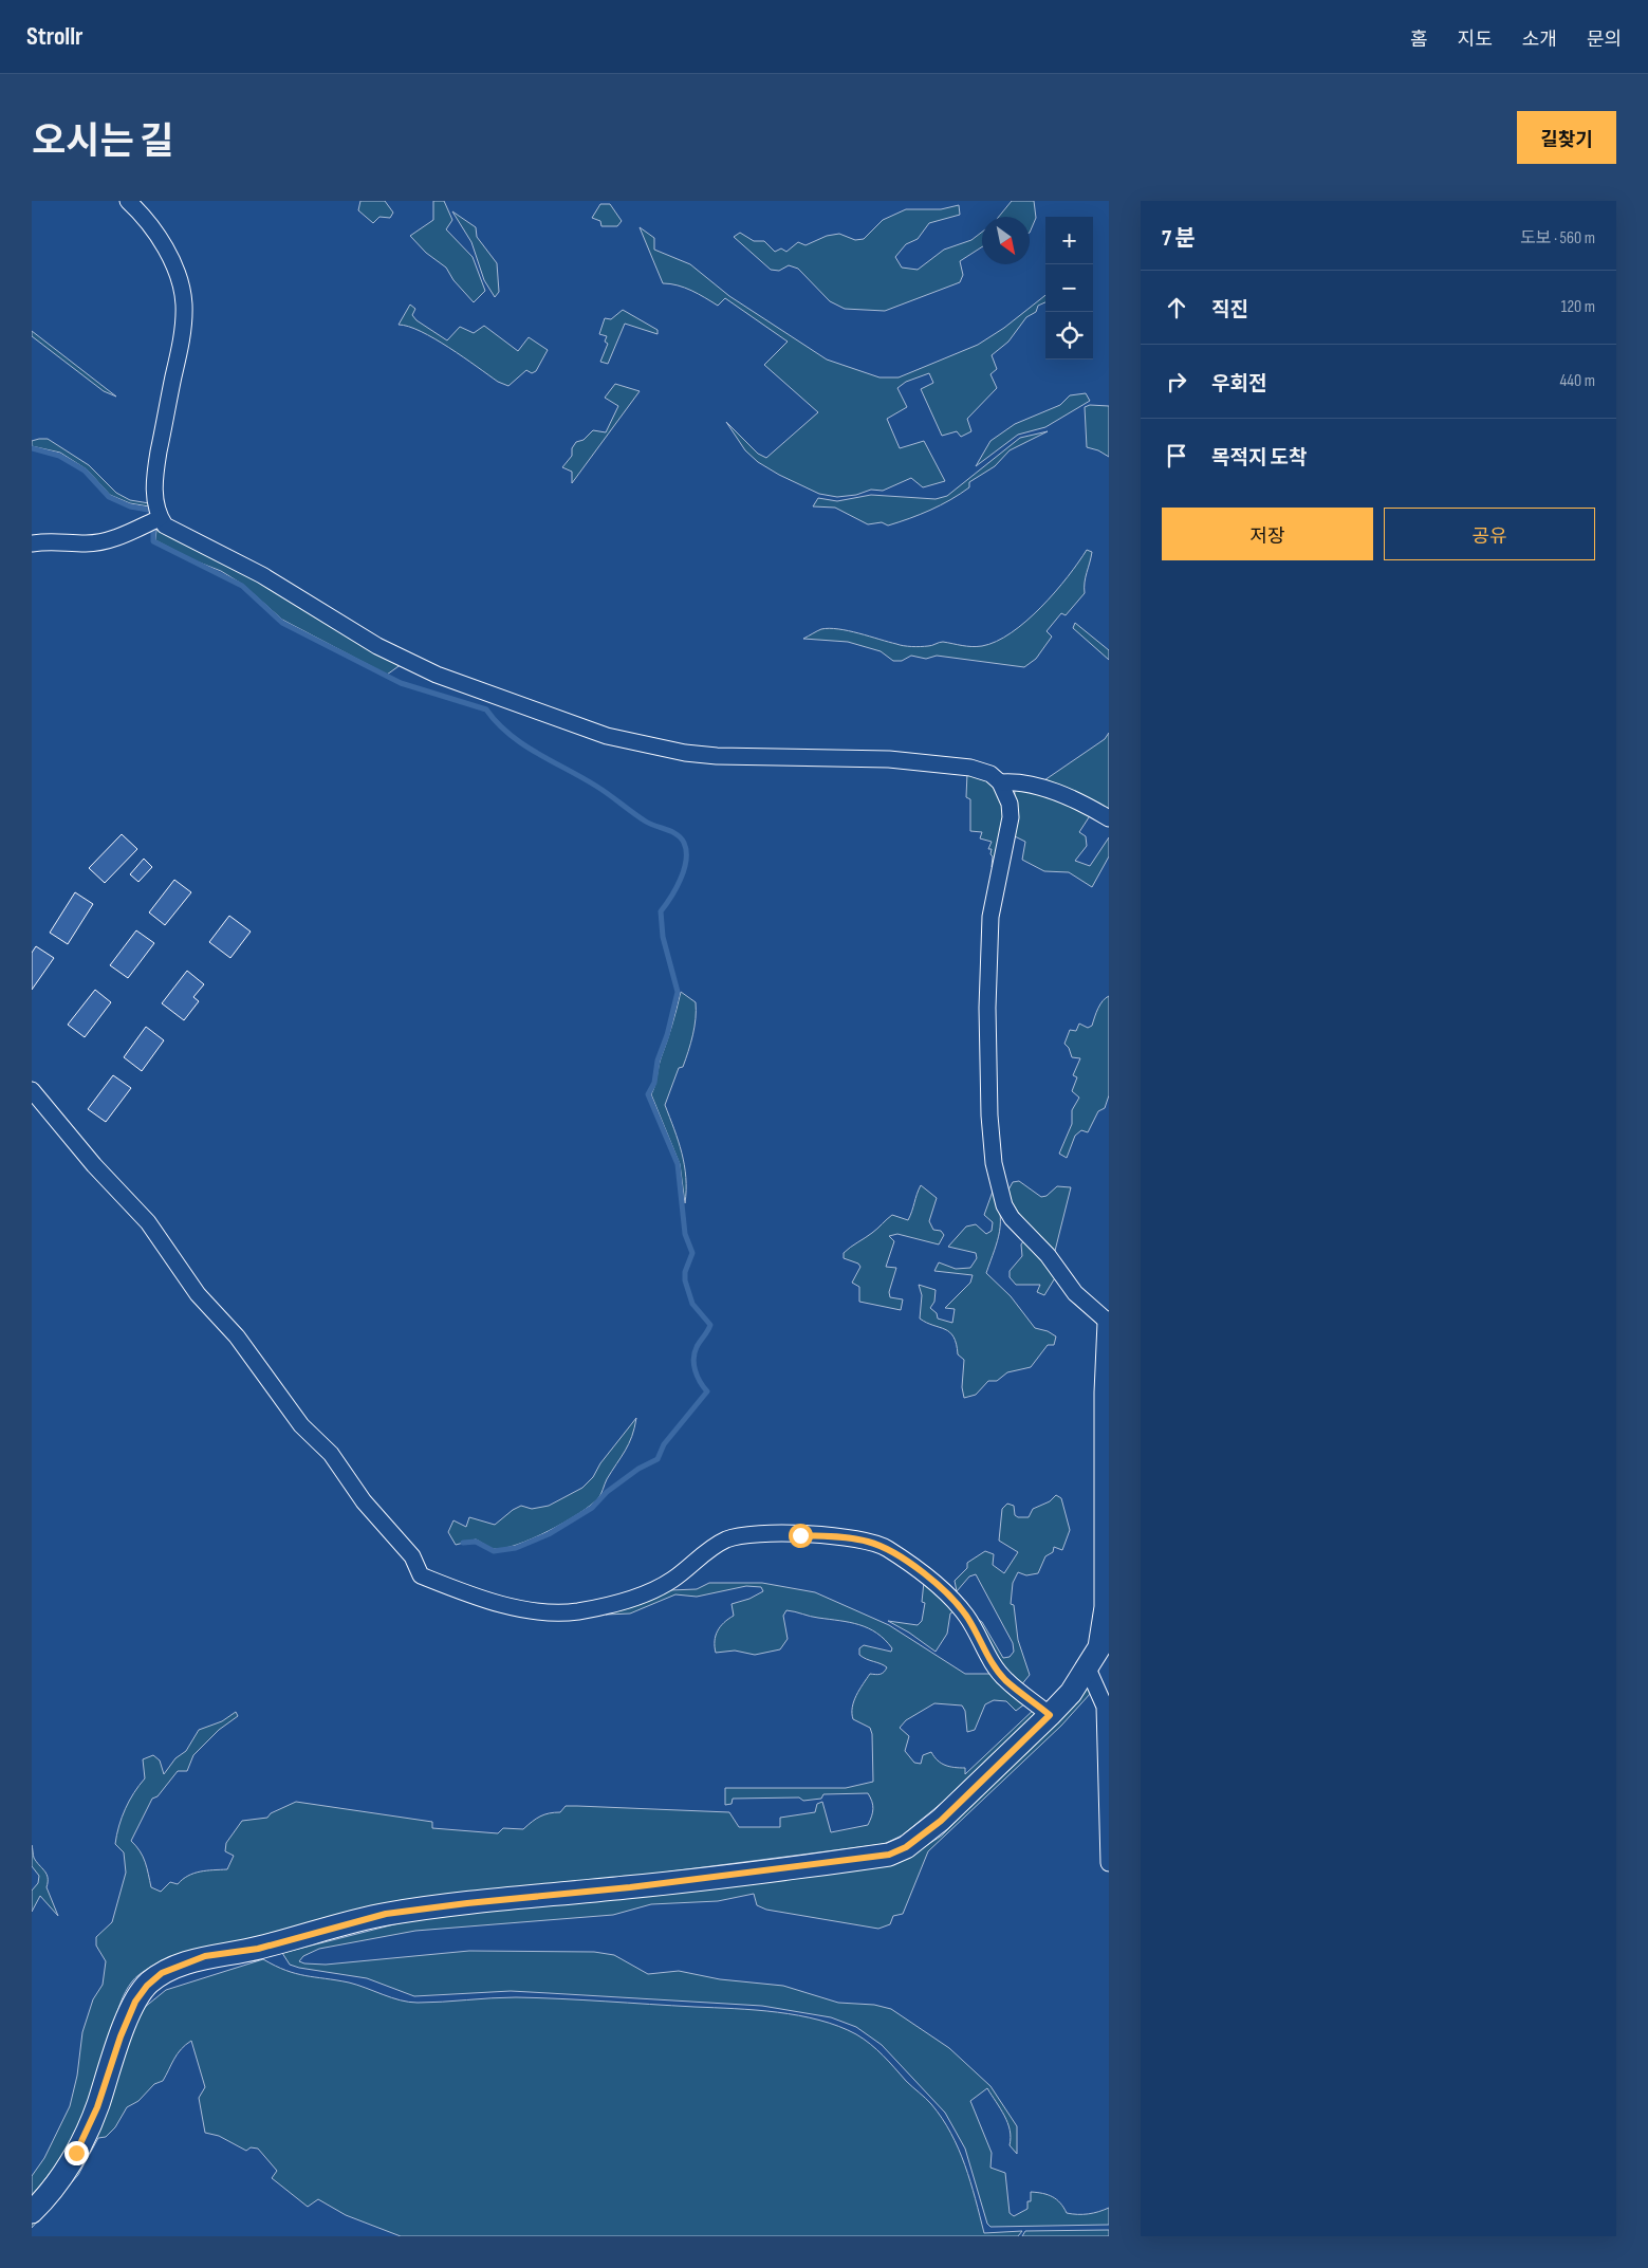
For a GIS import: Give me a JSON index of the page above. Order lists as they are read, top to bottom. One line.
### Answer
{"north":"bottom right","page":{"header":"Strollr","nav":["홈","지도","소개","문의"],"title":"오시는 길","buttons":["길찾기",["저장","공유"]],"heading":["7 분","도보 · 560 m"],"map_buttons":["+","−"],"list":[["직진","120 m"],["우회전","440 m"],"목적지 도착"]}}
